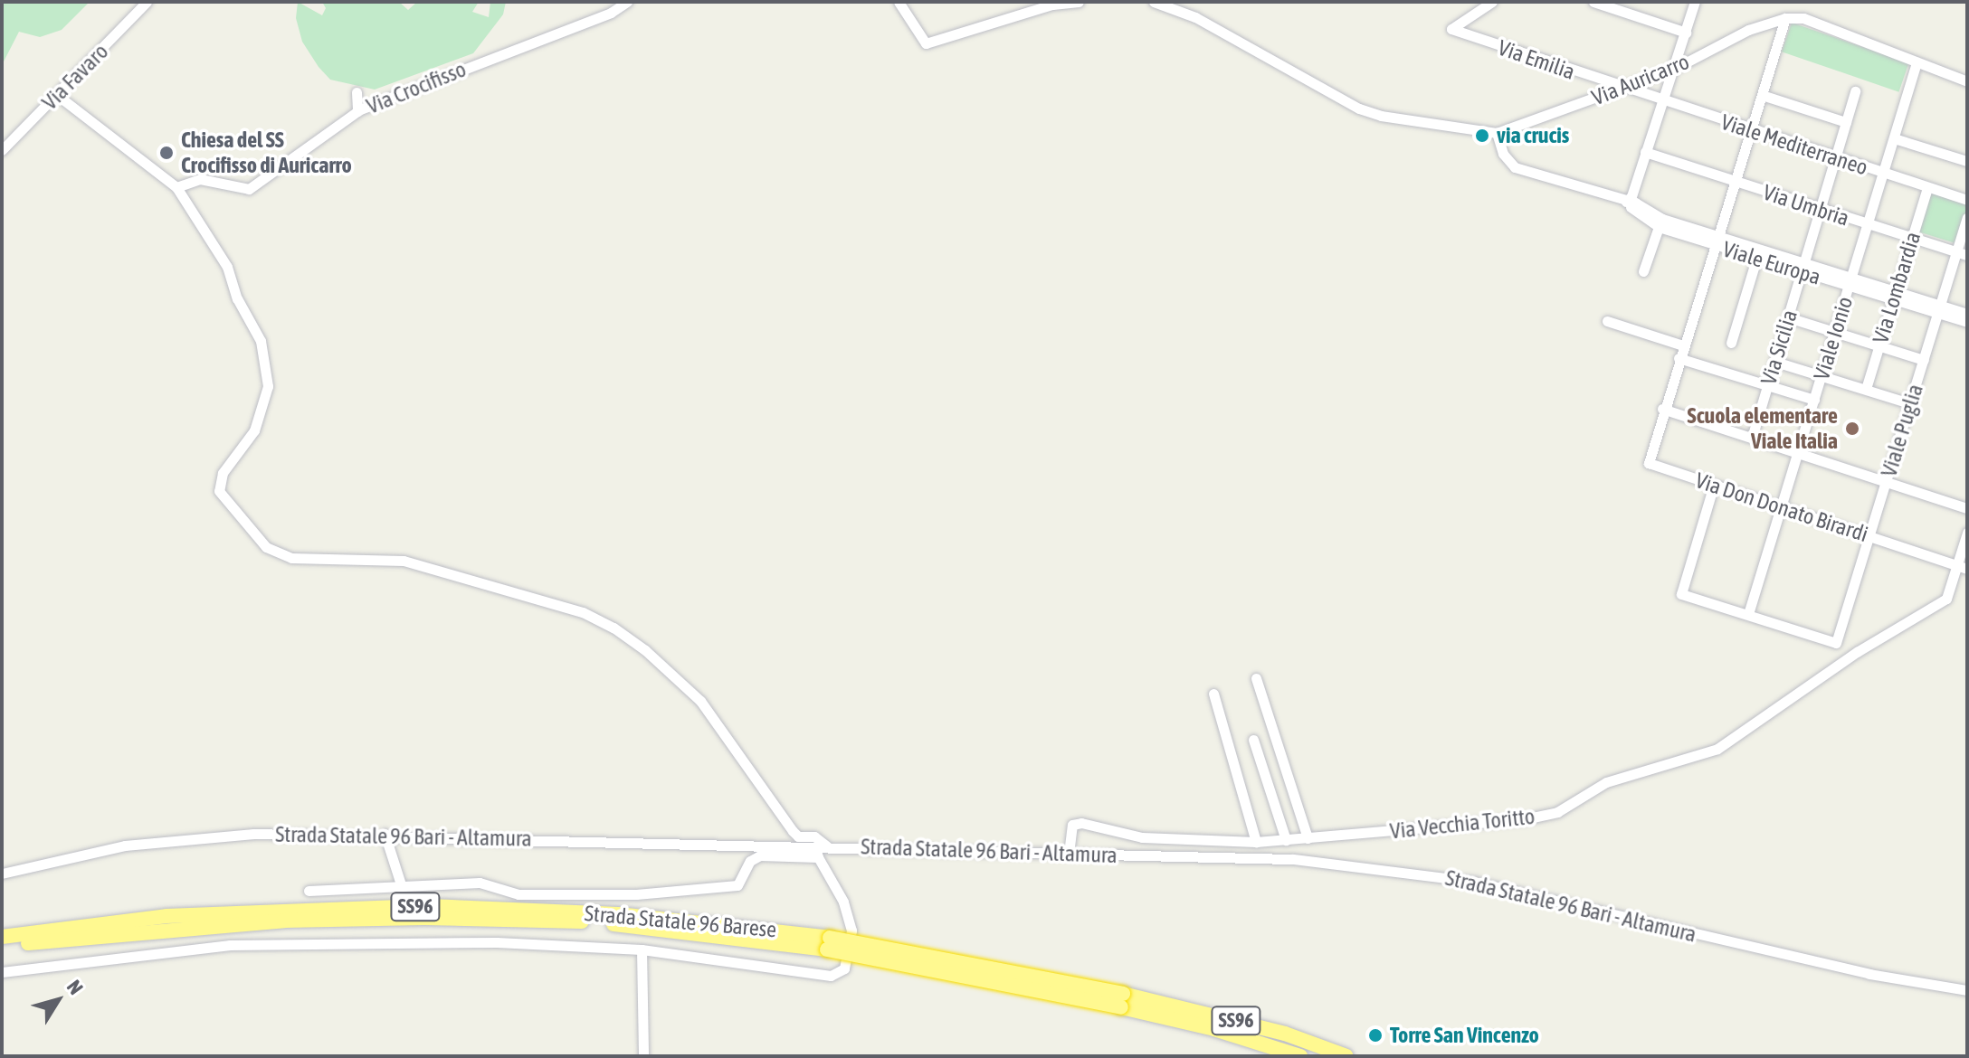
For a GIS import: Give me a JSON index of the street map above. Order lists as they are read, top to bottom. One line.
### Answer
{"streets":{"highway":["SS96","Strada Statale 96 Barese"],"street":["Via Emilia","Via Favaro","Via Auricarro","Via Crocifisso","Viale Mediterraneo","Via Umbria","Viale Europa","Via Lombardia","Viale Ionio","Via Sicilia","Viale Puglia","Via Don Donato Birardi","Via Vecchia Toritto","Strada Statale 96 Bari - Altamura"]},"crossings":[["Via Emilia","Via Auricarro"],["Via Emilia","Viale Mediterraneo"],["Via Auricarro","Viale Mediterraneo"],["Via Auricarro","Viale Europa"],["Via Auricarro","Viale Ionio"],["Viale Mediterraneo","Via Lombardia"],["Viale Mediterraneo","Viale Ionio"],["Viale Mediterraneo","Via Sicilia"],["Via Umbria","Via Lombardia"],["Via Umbria","Viale Ionio"],["Via Umbria","Via Sicilia"],["Via Umbria","Viale Puglia"],["Viale Europa","Via Lombardia"],["Viale Europa","Viale Ionio"],["Viale Europa","Via Sicilia"],["Viale Europa","Viale Puglia"],["Viale Ionio","Viale Puglia"],["Viale Ionio","Via Don Donato Birardi"],["Viale Puglia","Via Don Donato Birardi"],["Via Don Donato Birardi","Via Vecchia Toritto"],["Via Vecchia Toritto","Strada Statale 96 Bari - Altamura"]],"places":["via crucis","Chiesa del SS Crocifisso di Auricarro","Scuola elementare Viale Italia","Torre San Vincenzo"],"north":"top right"}
